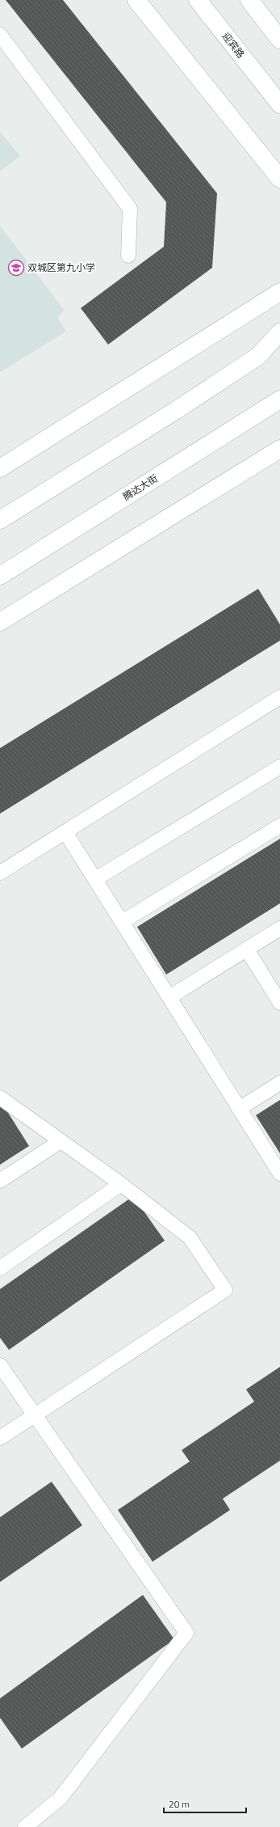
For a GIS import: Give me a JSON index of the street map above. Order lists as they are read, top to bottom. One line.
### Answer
{"streets":{"street":["迎宾路","腾达大街"]},"places":{"school or university":["双城区第九小学"]},"scale_bar":"20 m"}
